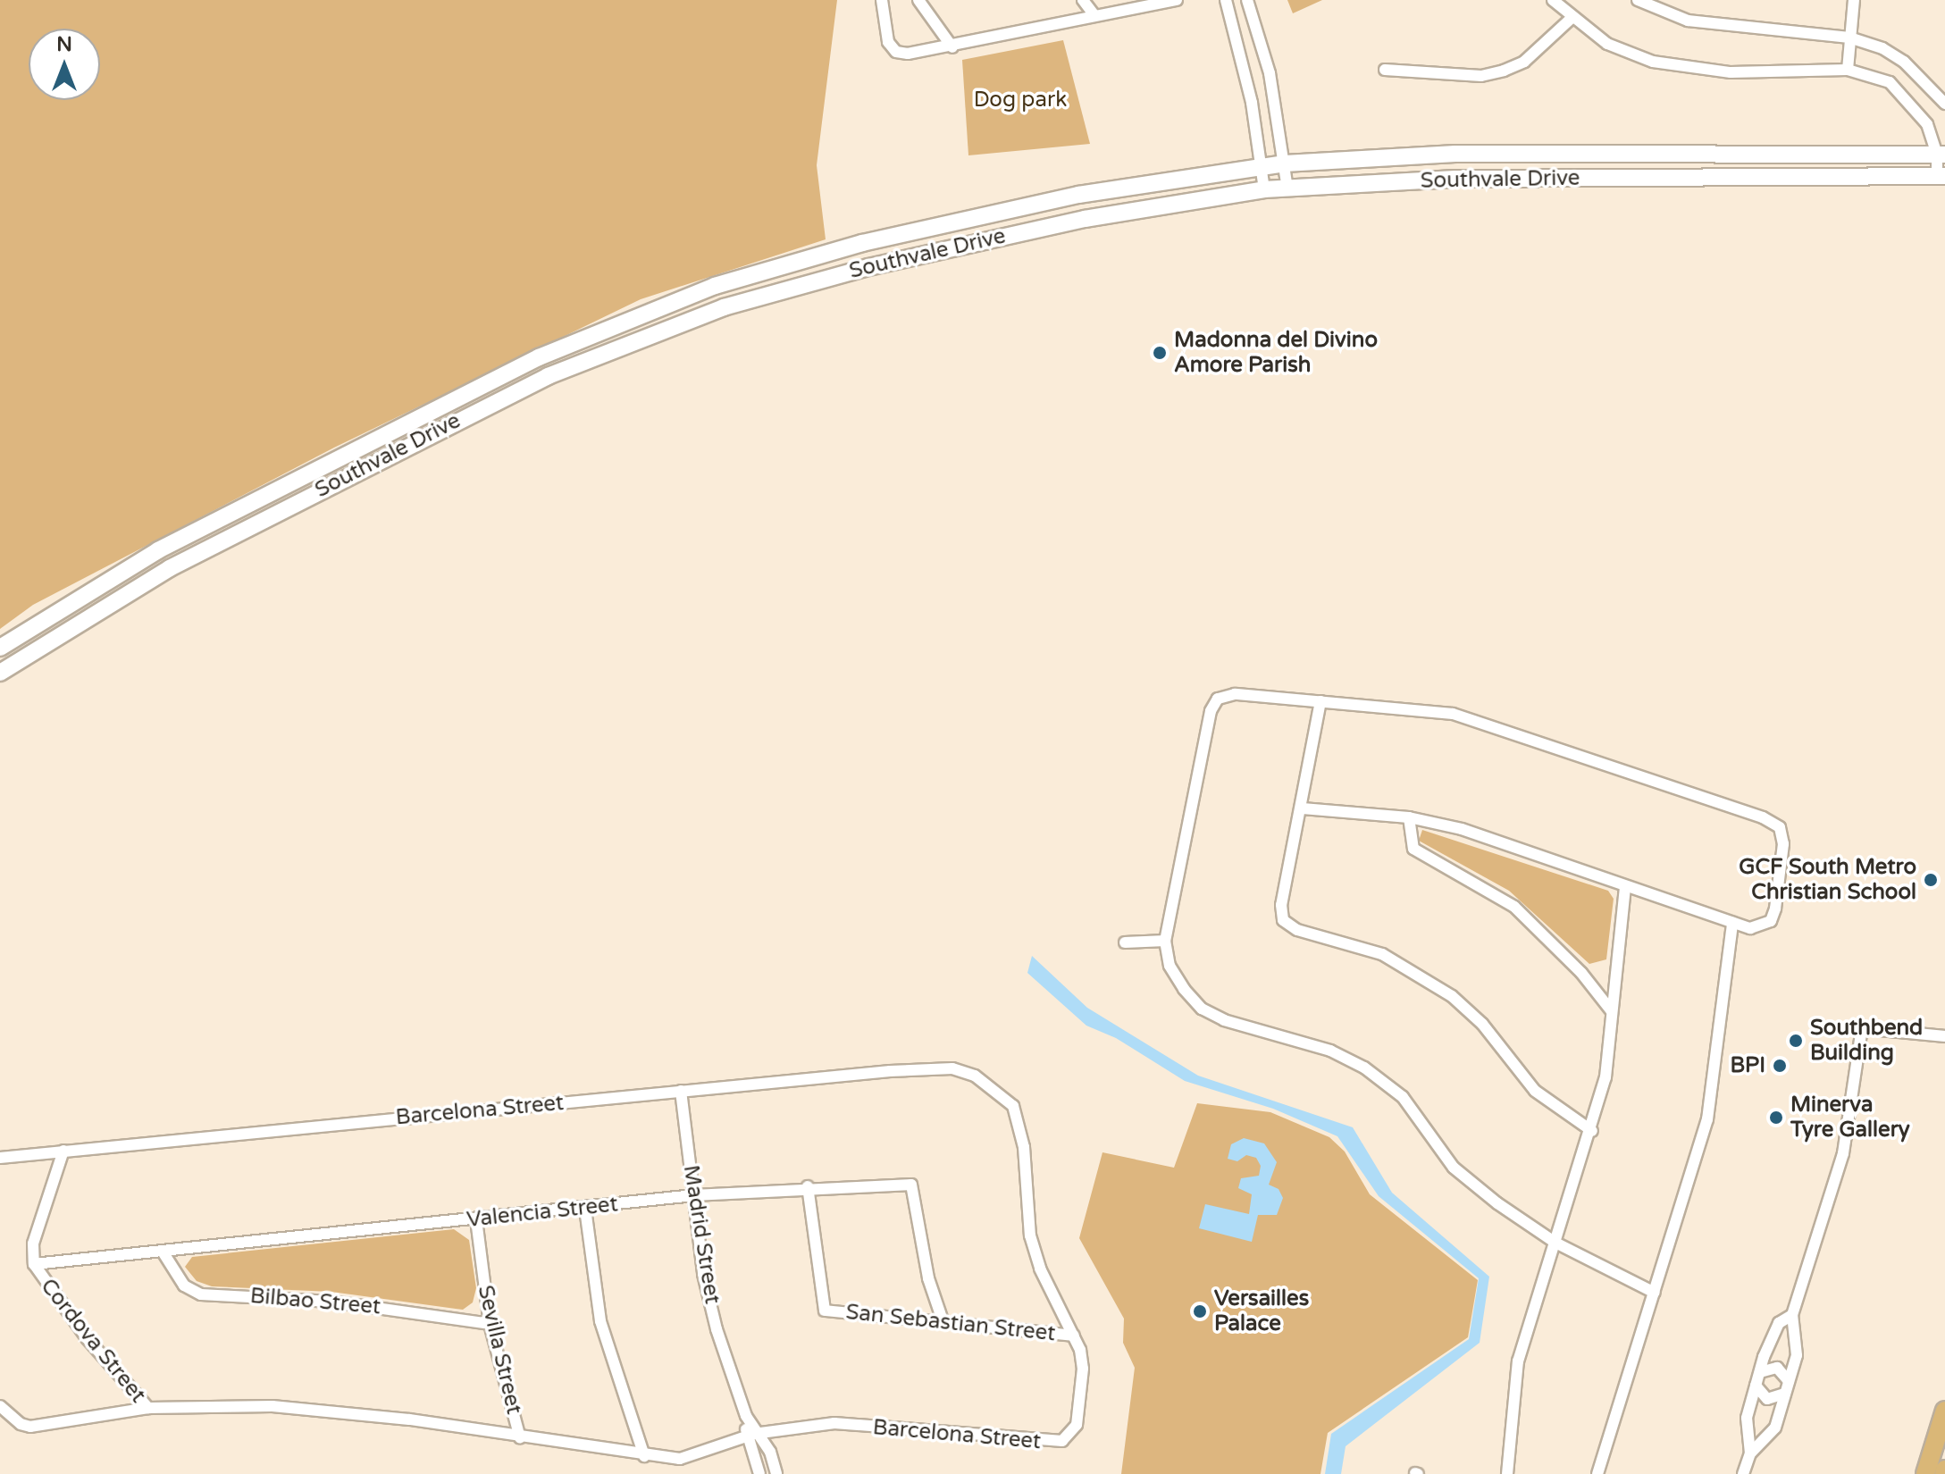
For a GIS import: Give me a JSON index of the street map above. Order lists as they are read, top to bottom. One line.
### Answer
{"streets":{"street":["Southvale Drive","Barcelona Street","Valencia Street","Madrid Street","Bilbao Street","San Sebastian Street","Cordova Street","Sevilla Street"]},"crossings":[["Barcelona Street","Madrid Street"],["Barcelona Street","San Sebastian Street"],["Barcelona Street","Cordova Street"],["Barcelona Street","Sevilla Street"],["Valencia Street","Madrid Street"],["Valencia Street","Bilbao Street"],["Valencia Street","San Sebastian Street"],["Valencia Street","Cordova Street"],["Valencia Street","Sevilla Street"],["Bilbao Street","Sevilla Street"]],"parks":["Dog park"],"places":["Madonna del Divino Amore Parish","GCF South Metro Christian School","Southbend Building","BPI","Minerva Tyre Gallery","Versailles Palace"],"north":"top"}
